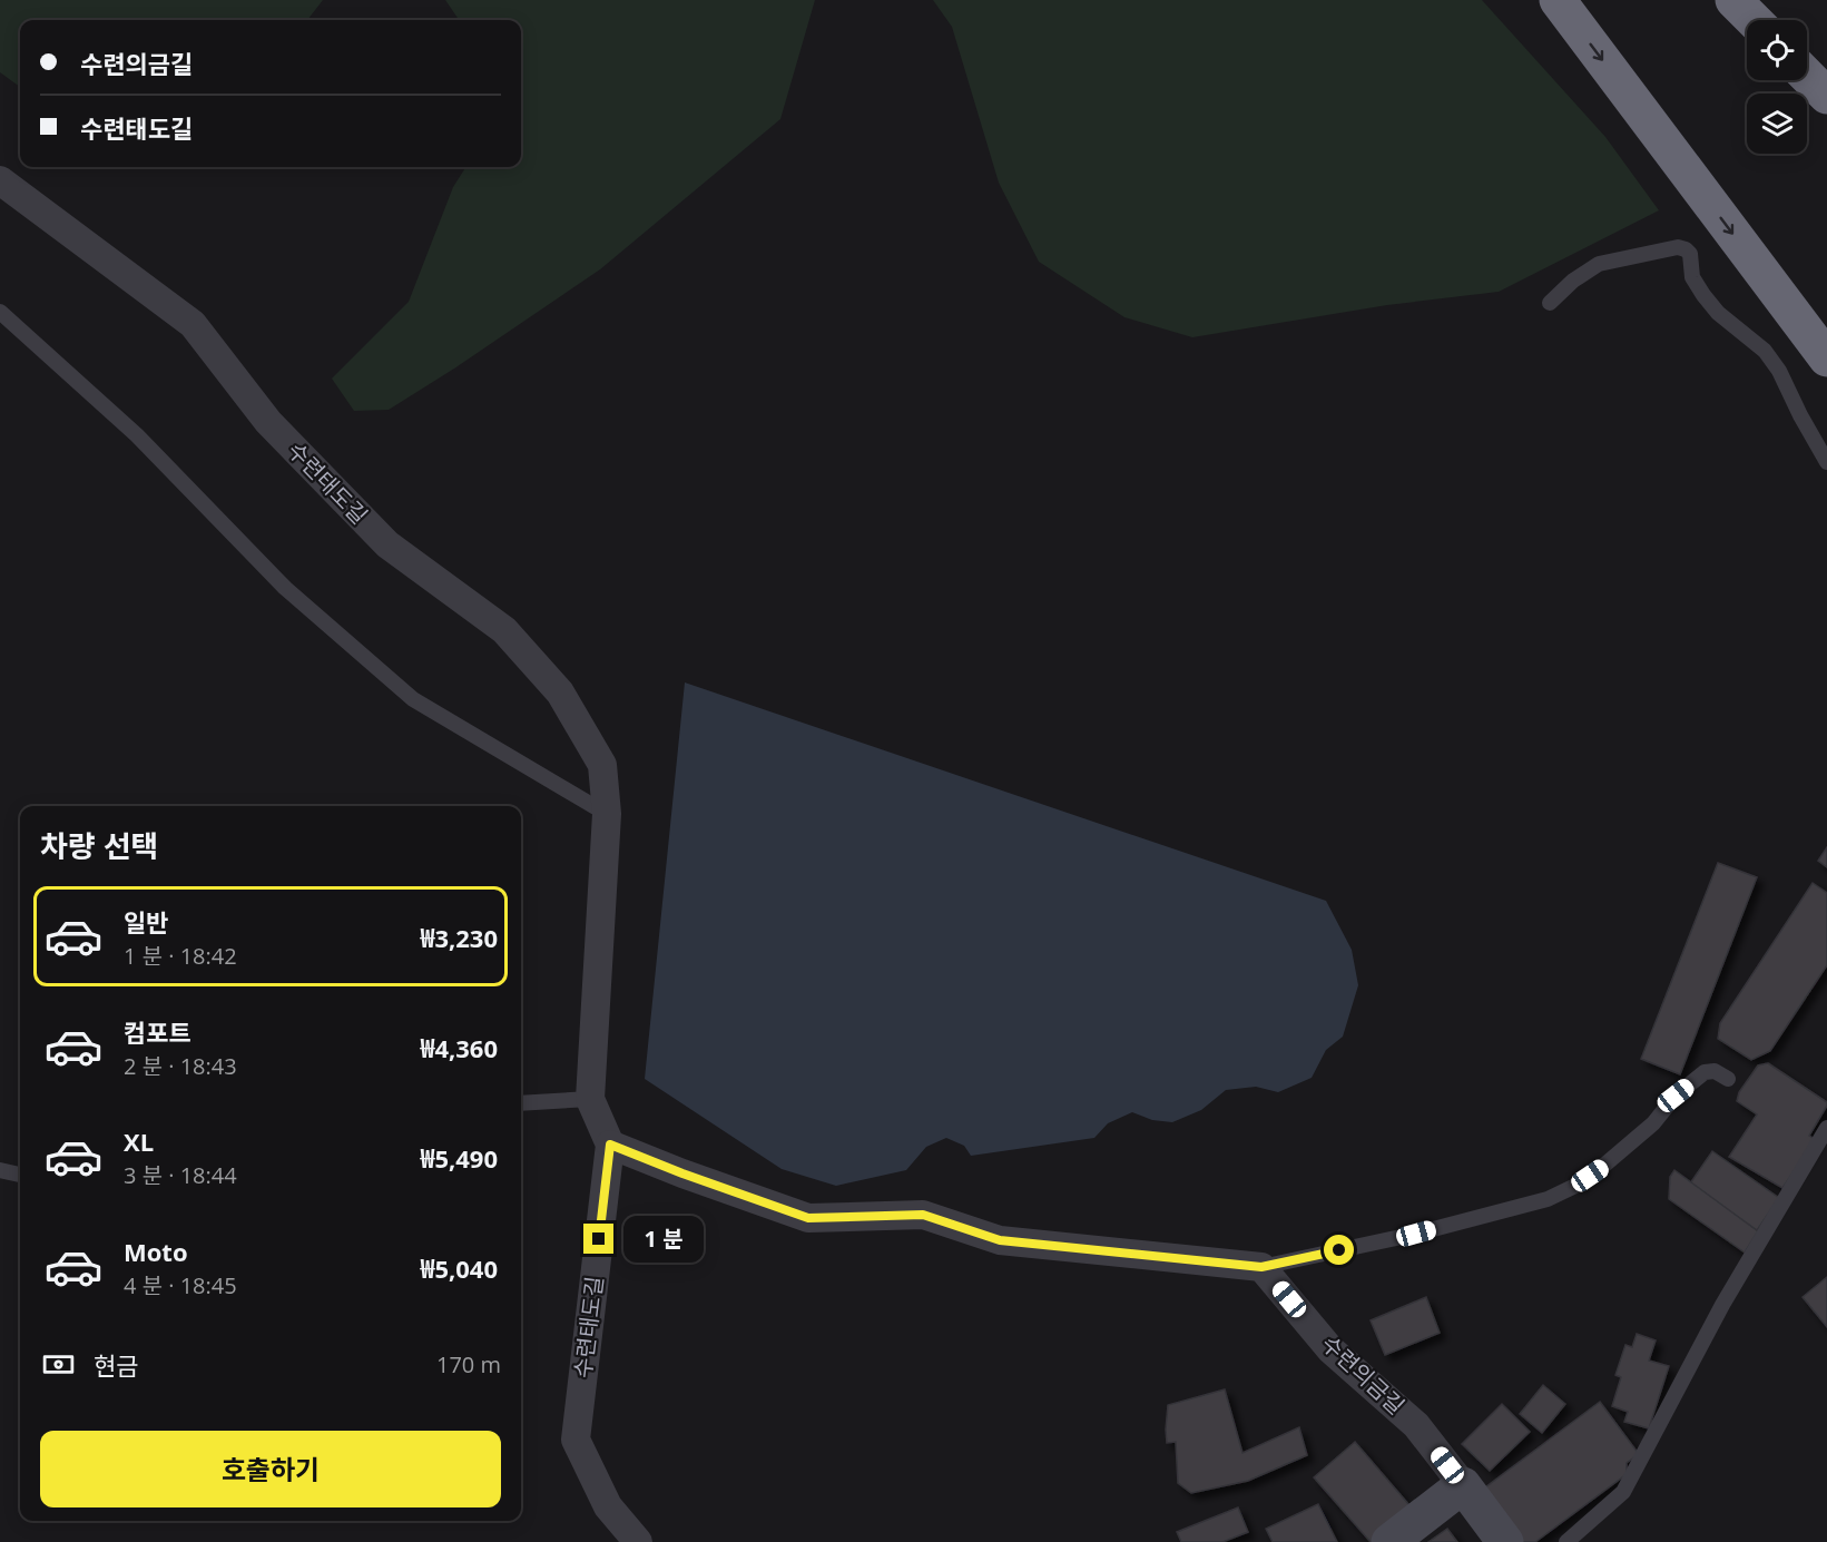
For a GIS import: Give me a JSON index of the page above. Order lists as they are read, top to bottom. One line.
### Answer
{"streets":{"street":["수련태도길","수련의금길"]},"page":{"banner":["수련의금길","수련태도길"],"heading":"차량 선택","list":[{"name":"일반","note":"1 분 · 18:42","value":"₩3,230"},{"name":"컴포트","note":"2 분 · 18:43","value":"₩4,360"},{"name":"XL","note":"3 분 · 18:44","value":"₩5,490"},{"name":"Moto","note":"4 분 · 18:45","value":"₩5,040"}],"bubble":"1 분","pay":["현금","170 m"],"buttons":"호출하기"}}
